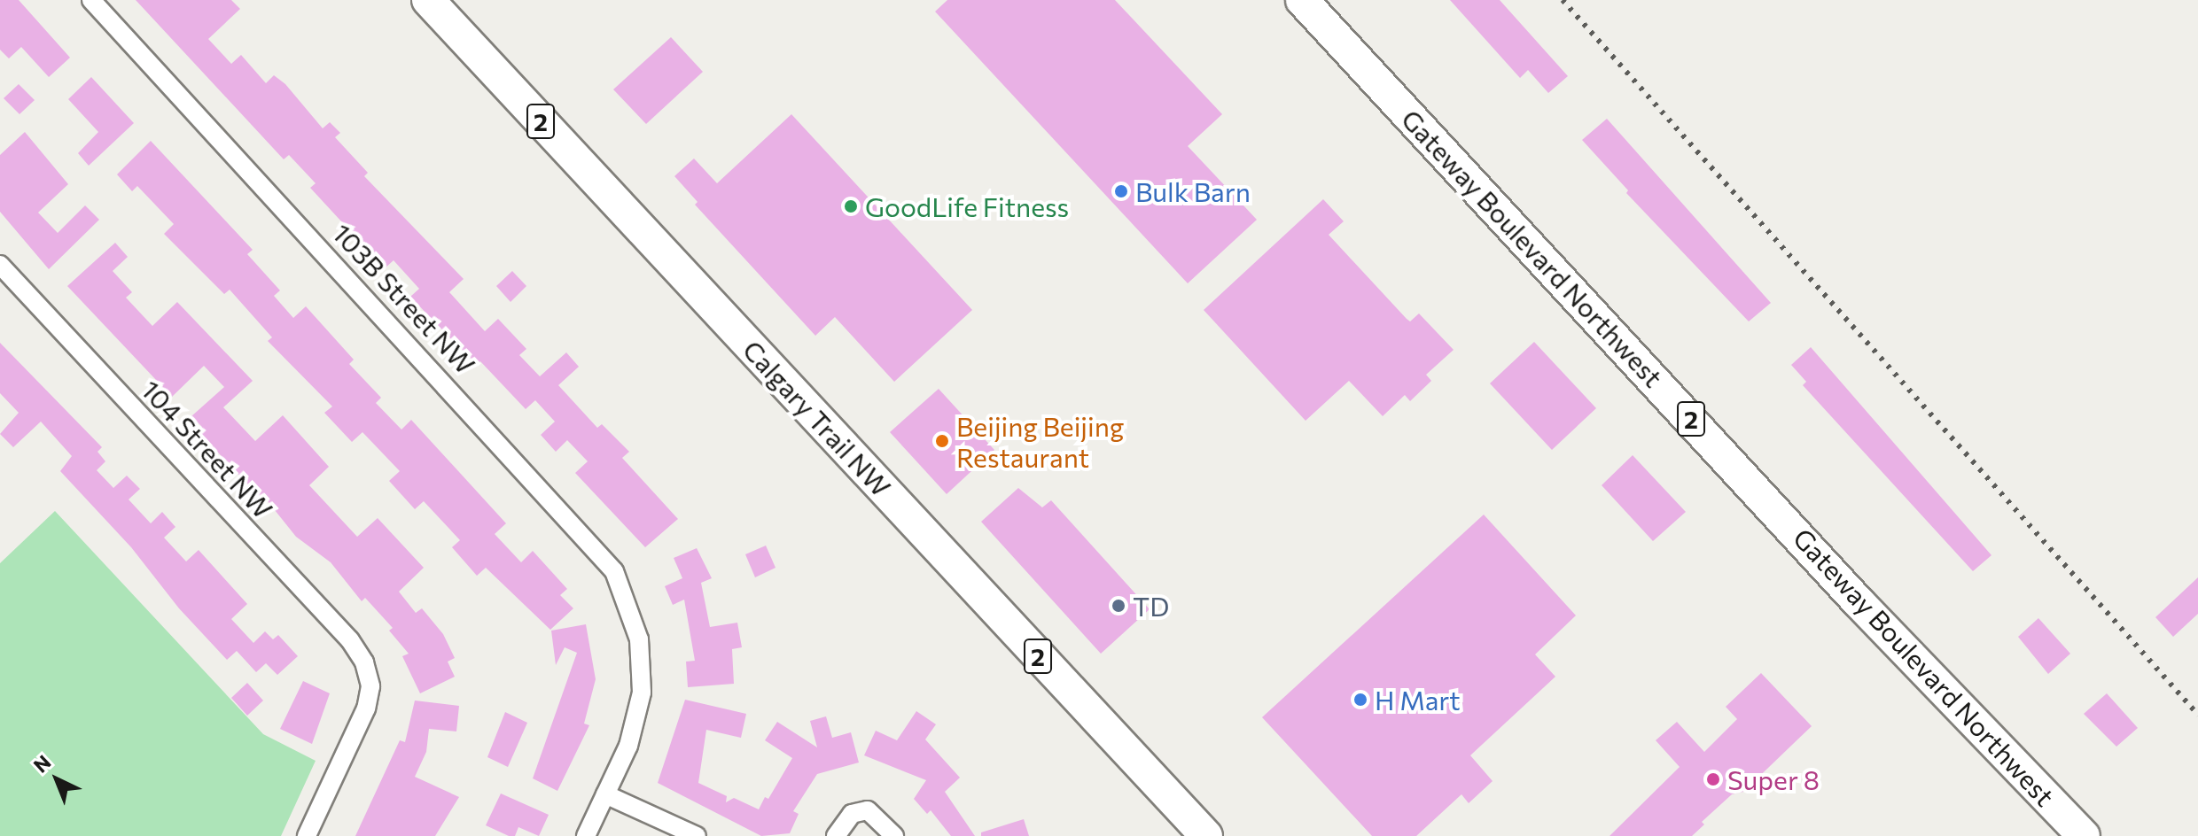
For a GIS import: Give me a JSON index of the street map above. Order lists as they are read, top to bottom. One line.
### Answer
{"streets":{"highway":["2","Gateway Boulevard Northwest","Calgary Trail NW"],"street":["103B Street NW","104 Street NW"]},"places":["Bulk Barn","GoodLife Fitness","Beijing Beijing Restaurant","TD","H Mart","Super 8"],"north":"top left"}
